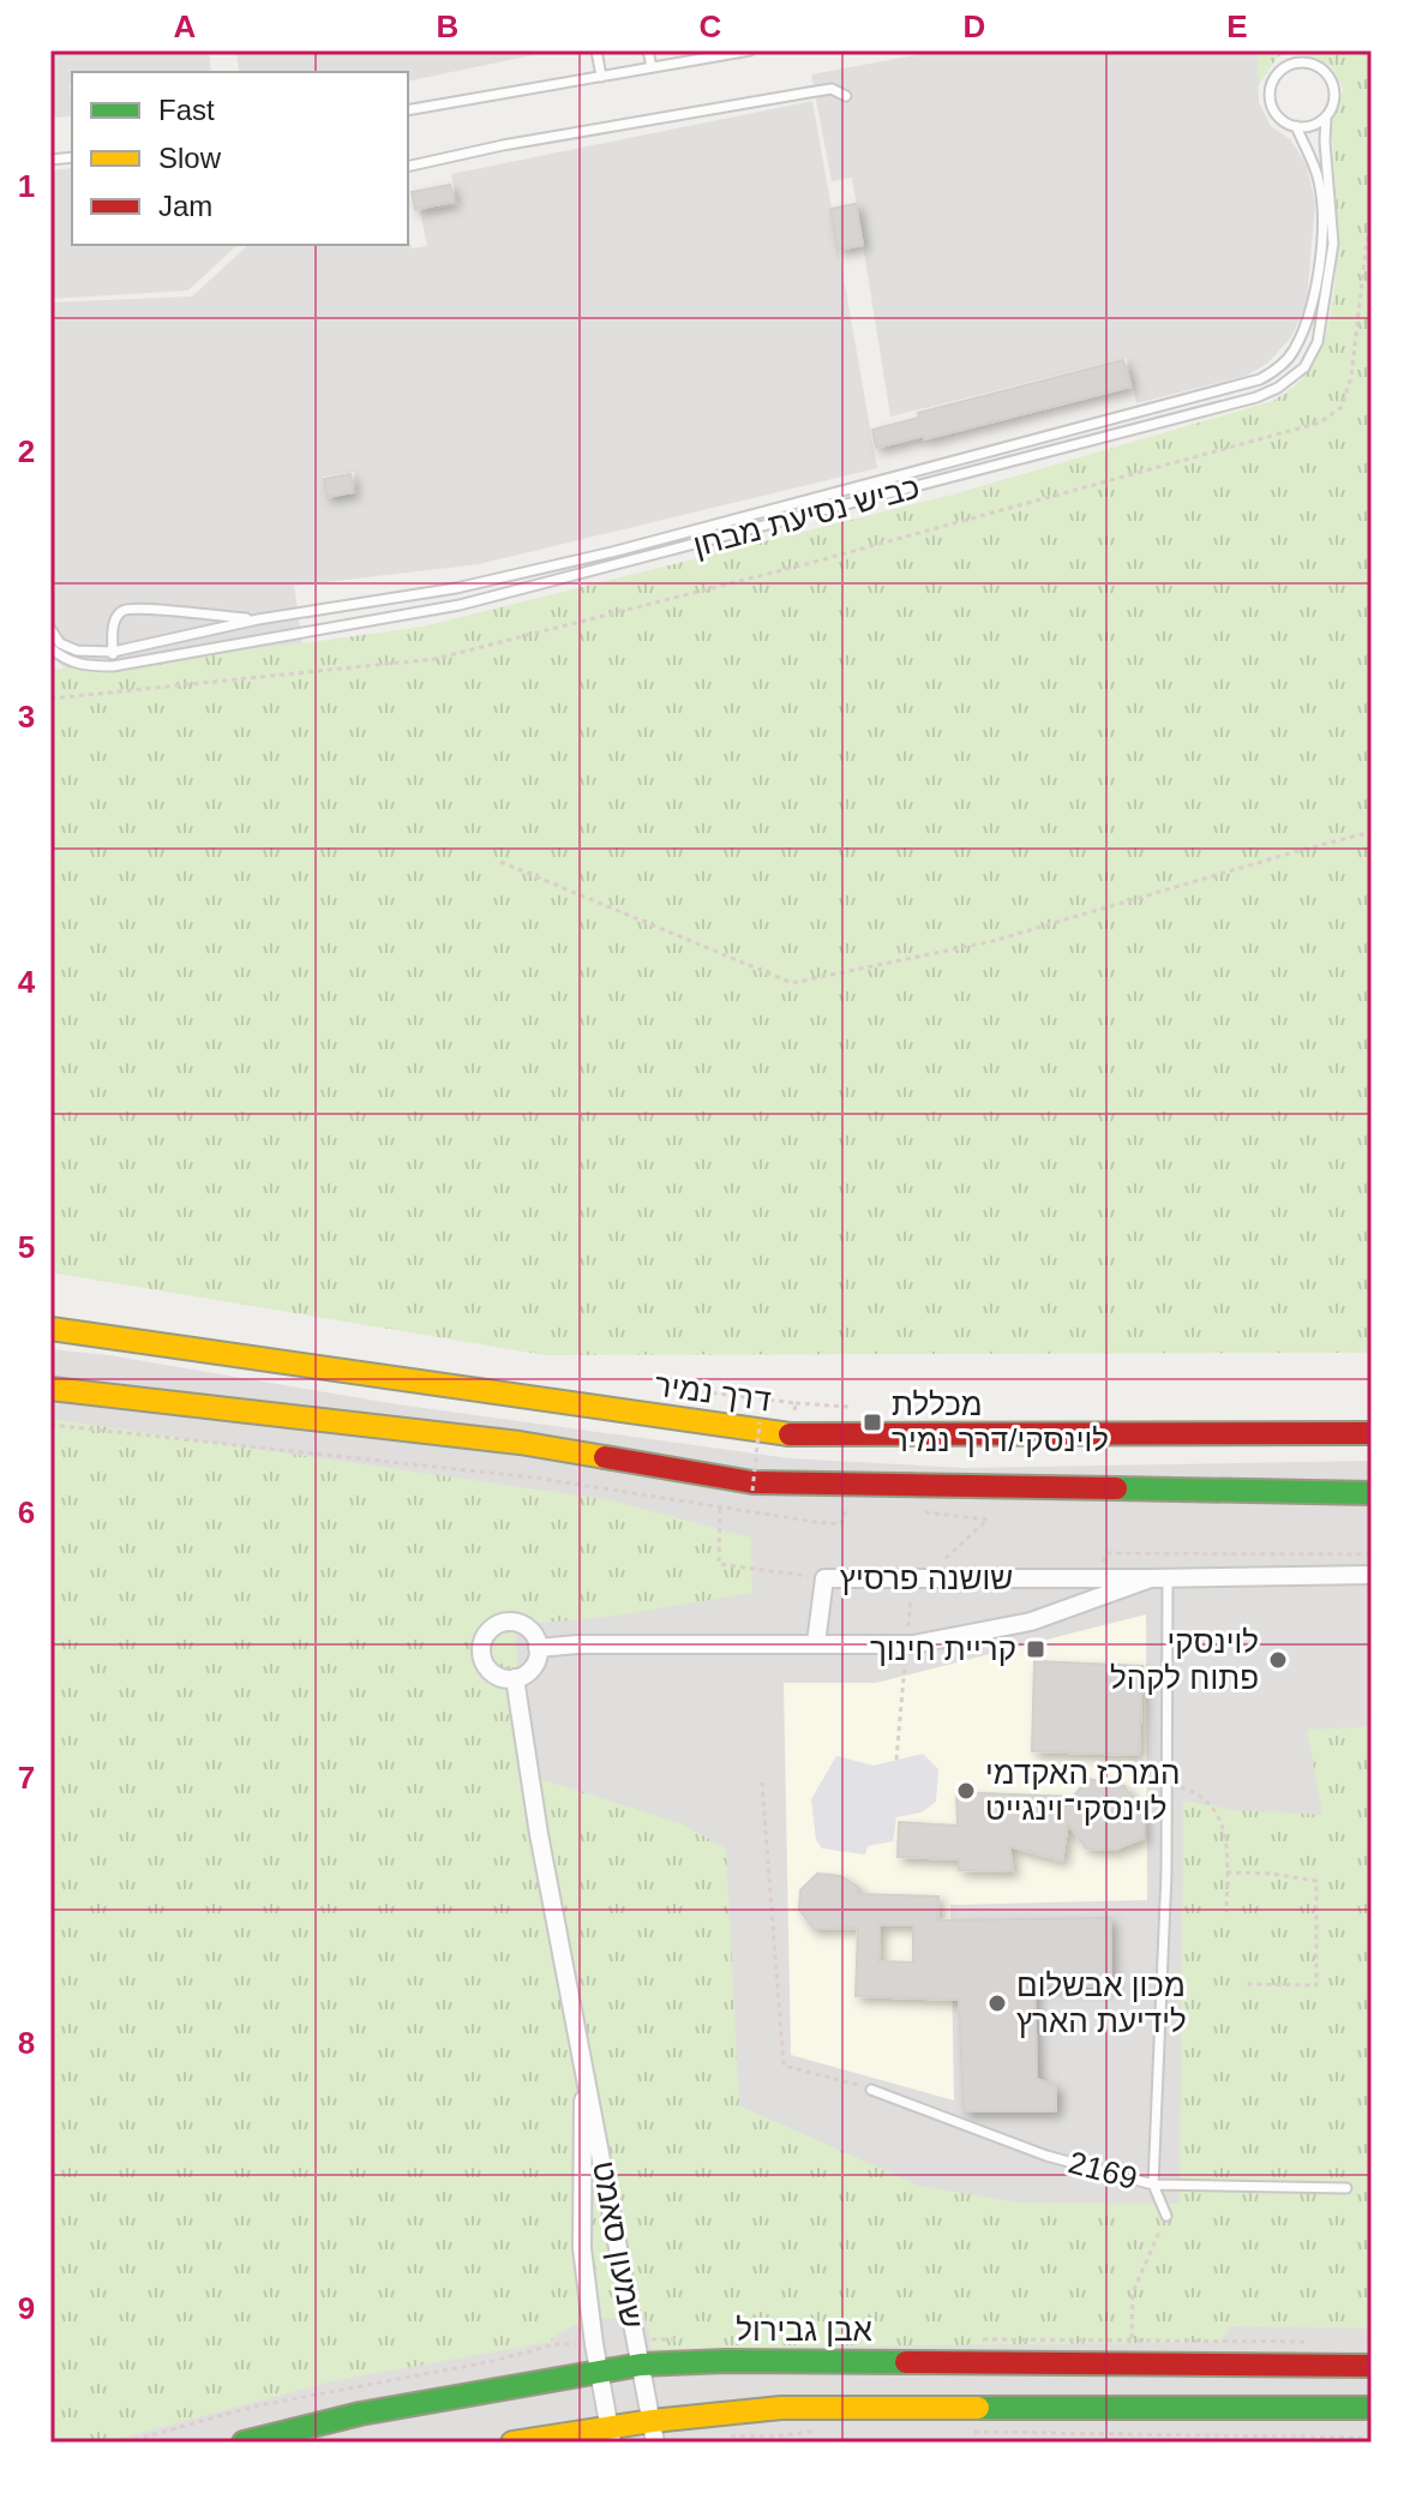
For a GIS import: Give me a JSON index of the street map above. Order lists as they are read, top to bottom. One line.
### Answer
{"streets":{"main road":["דרך נמיר","אבן גבירול"],"street":["שושנה פרסיץ","שמעון סאמט"],"lane":["כביש נסיעת מבחן","2169"]},"crossings":[["שמעון סאמט","אבן גבירול"]],"places":{"transit":["מכללת לוינסקי/דרך נמיר","קריית חינוך"],"other":["לוינסקי פתוח לקהל","המרכז האקדמי לוינסקי־וינגייט","מכון אבשלום לידיעת הארץ"]},"legend":["Fast","Slow","Jam"],"grid":{"columns":["A","B","C","D","E"],"rows":["1","2","3","4","5","6","7","8","9"]}}
